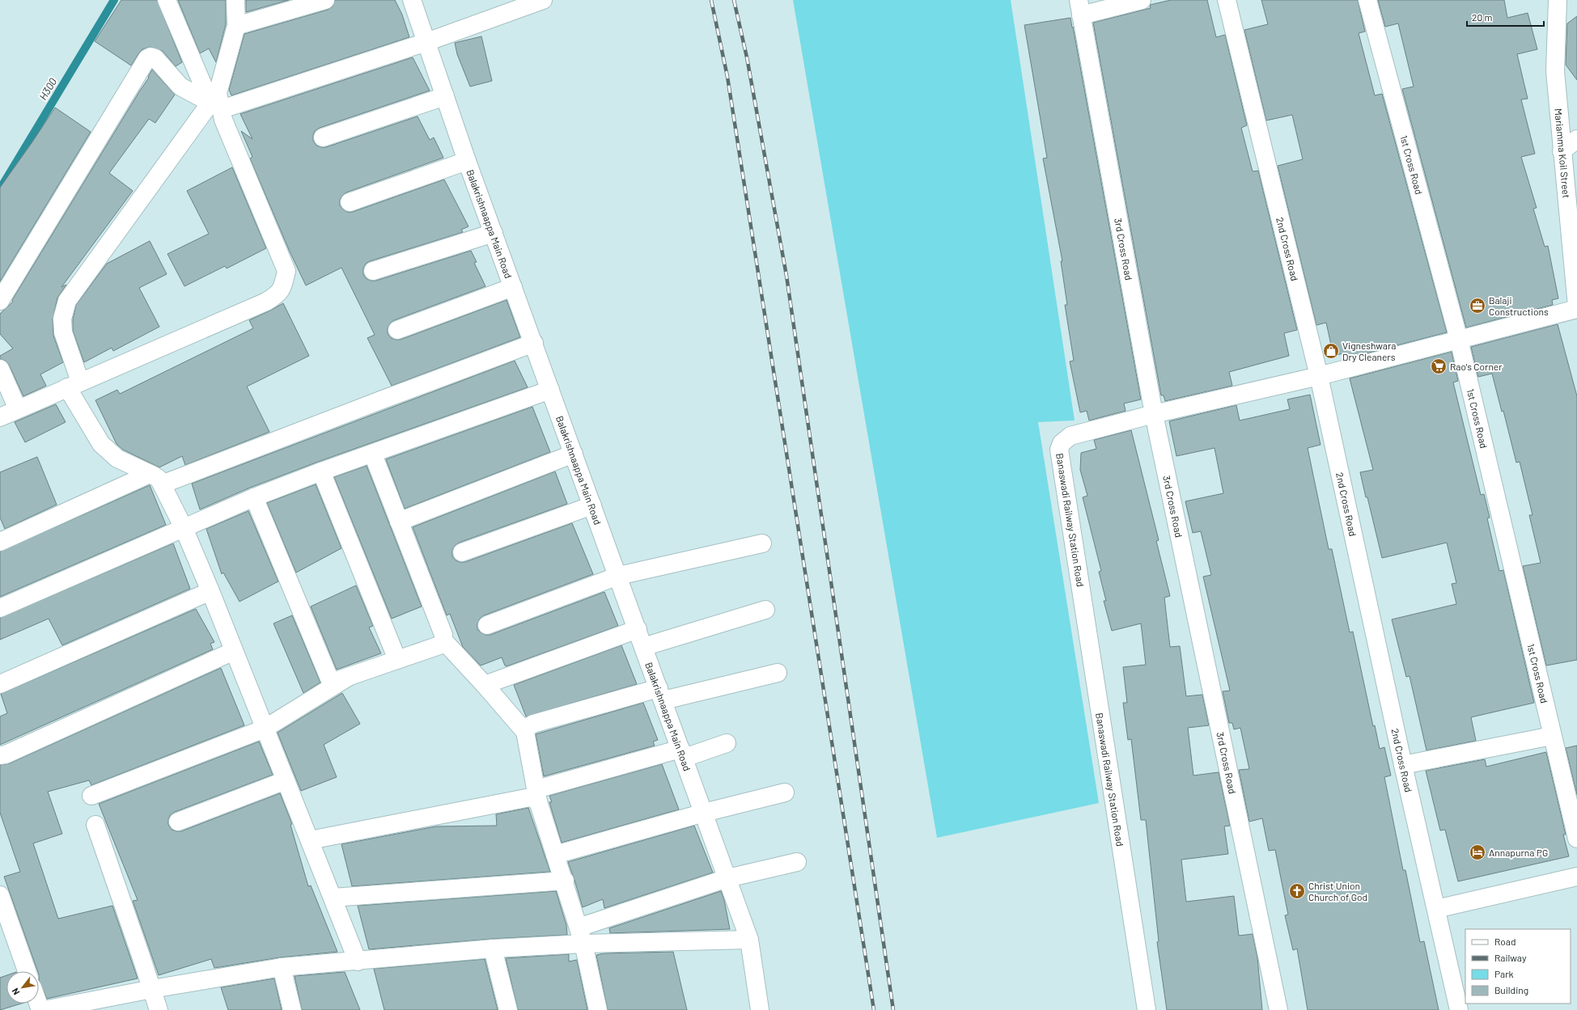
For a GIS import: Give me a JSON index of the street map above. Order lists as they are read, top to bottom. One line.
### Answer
{"streets":{"street":["Mariamma Koil Street","1st Cross Road","Balakrishnaappa Main Road","3rd Cross Road","2nd Cross Road","Banaswadi Railway Station Road"]},"crossings":[["1st Cross Road","Banaswadi Railway Station Road"],["3rd Cross Road","Banaswadi Railway Station Road"],["2nd Cross Road","Banaswadi Railway Station Road"]],"water":["H300"],"places":{"office":["Balaji Constructions"],"shop":["Vigneshwara Dry Cleaners"],"supermarket":["Rao's Corner"],"hotel":["Annapurna PG"],"church":["Christ Union Church of God"]},"legend":["Road","Railway","Park","Building"],"scale_bar":"20 m","north":"bottom left"}
